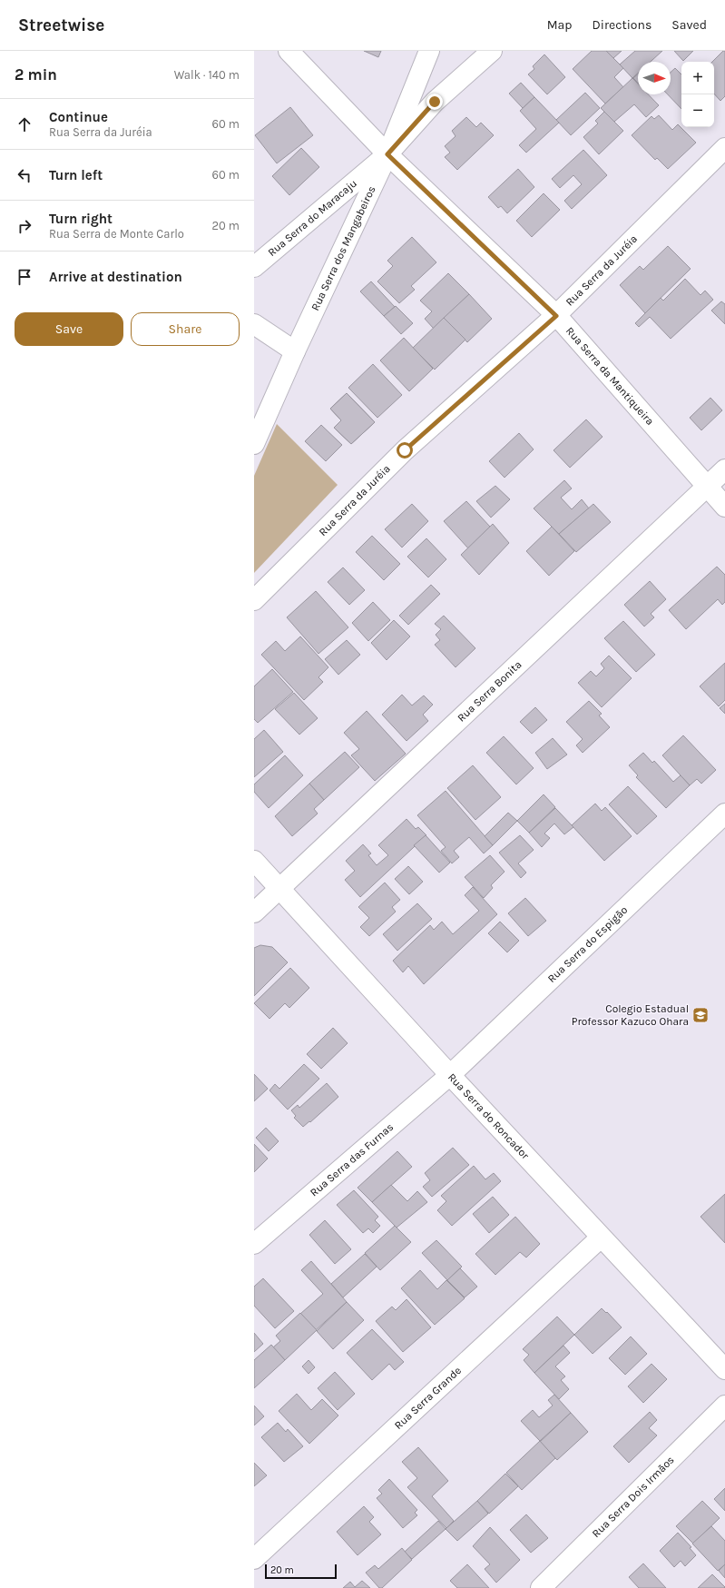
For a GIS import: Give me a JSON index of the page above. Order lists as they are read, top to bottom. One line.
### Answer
{"streets":{"street":["Rua Serra do Maracaju","Rua Serra dos Mangabeiros","Rua Serra da Juréia","Rua Serra da Mantiqueira","Rua Serra Bonita","Rua Serra do Espigão","Rua Serra do Roncador","Rua Serra das Furnas","Rua Serra Grande","Rua Serra Dois Irmãos"]},"crossings":[["Rua Serra do Maracaju","Rua Serra dos Mangabeiros"],["Rua Serra do Maracaju","Rua Serra da Mantiqueira"],["Rua Serra dos Mangabeiros","Rua Serra da Mantiqueira"],["Rua Serra da Juréia","Rua Serra da Mantiqueira"],["Rua Serra da Mantiqueira","Rua Serra Bonita"],["Rua Serra Bonita","Rua Serra do Roncador"],["Rua Serra do Espigão","Rua Serra do Roncador"],["Rua Serra do Espigão","Rua Serra das Furnas"],["Rua Serra do Roncador","Rua Serra das Furnas"],["Rua Serra do Roncador","Rua Serra Grande"]],"places":{"school or university":["Colegio Estadual Professor Kazuco Ohara"]},"scale_bar":"20 m","north":"right","page":{"header":"Streetwise","nav":["Map","Directions","Saved"],"heading":["2 min","Walk · 140 m"],"map_buttons":["+","−"],"list":[["Continue","Rua Serra da Juréia","60 m"],["Turn left","60 m"],["Turn right","Rua Serra de Monte Carlo","20 m"],"Arrive at destination"],"buttons":["Save","Share"],"scale":"20 m"}}
